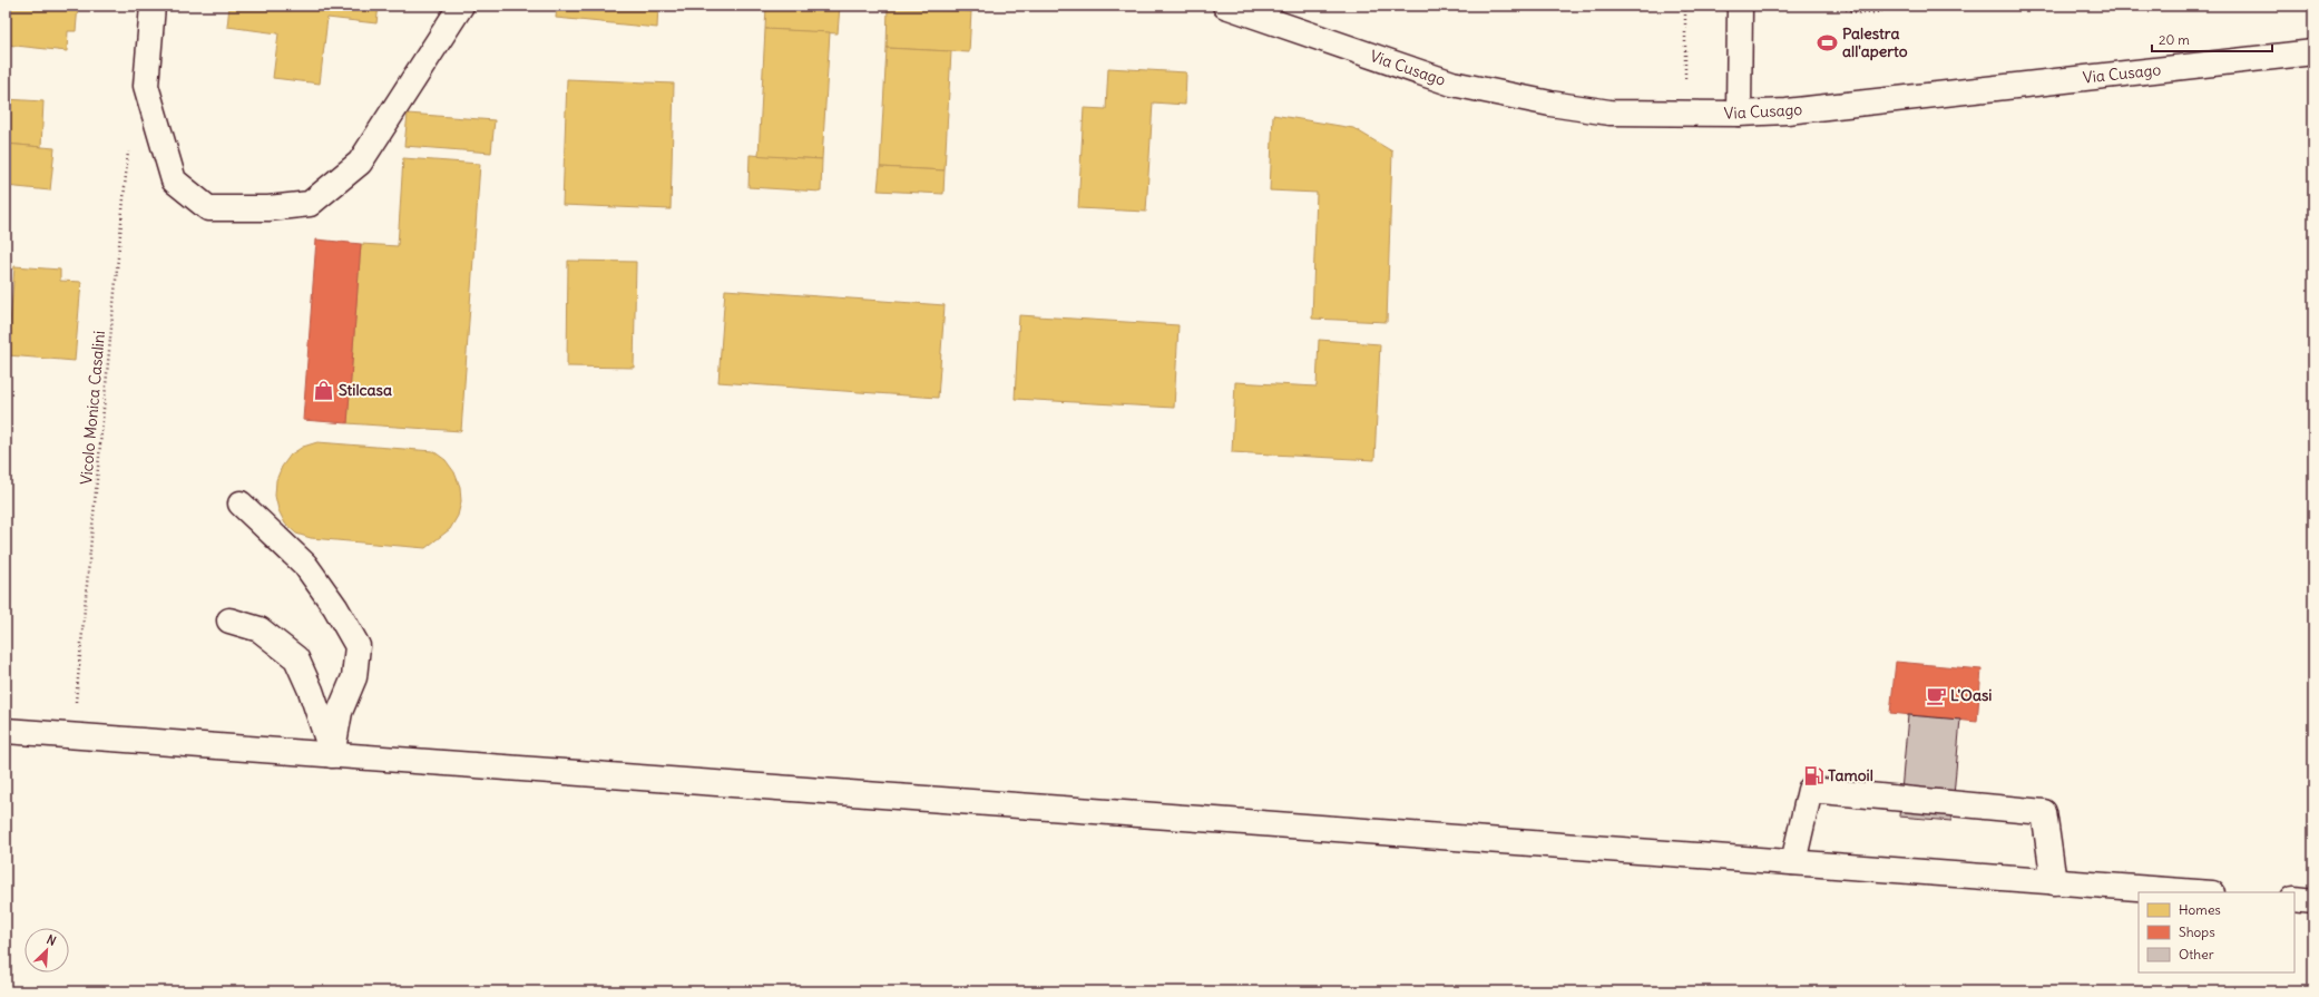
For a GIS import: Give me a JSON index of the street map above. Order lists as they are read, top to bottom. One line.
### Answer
{"streets":{"main road":["Via Cusago"],"path":["Vicolo Monica Casalini"]},"places":{"sports":["Palestra all'aperto"],"shop":["Stilcasa"],"cafe":["L'Oasi"],"fuel station":["Tamoil"]},"legend":["Homes","Shops","Other"],"scale_bar":"20 m","north":"top right"}
